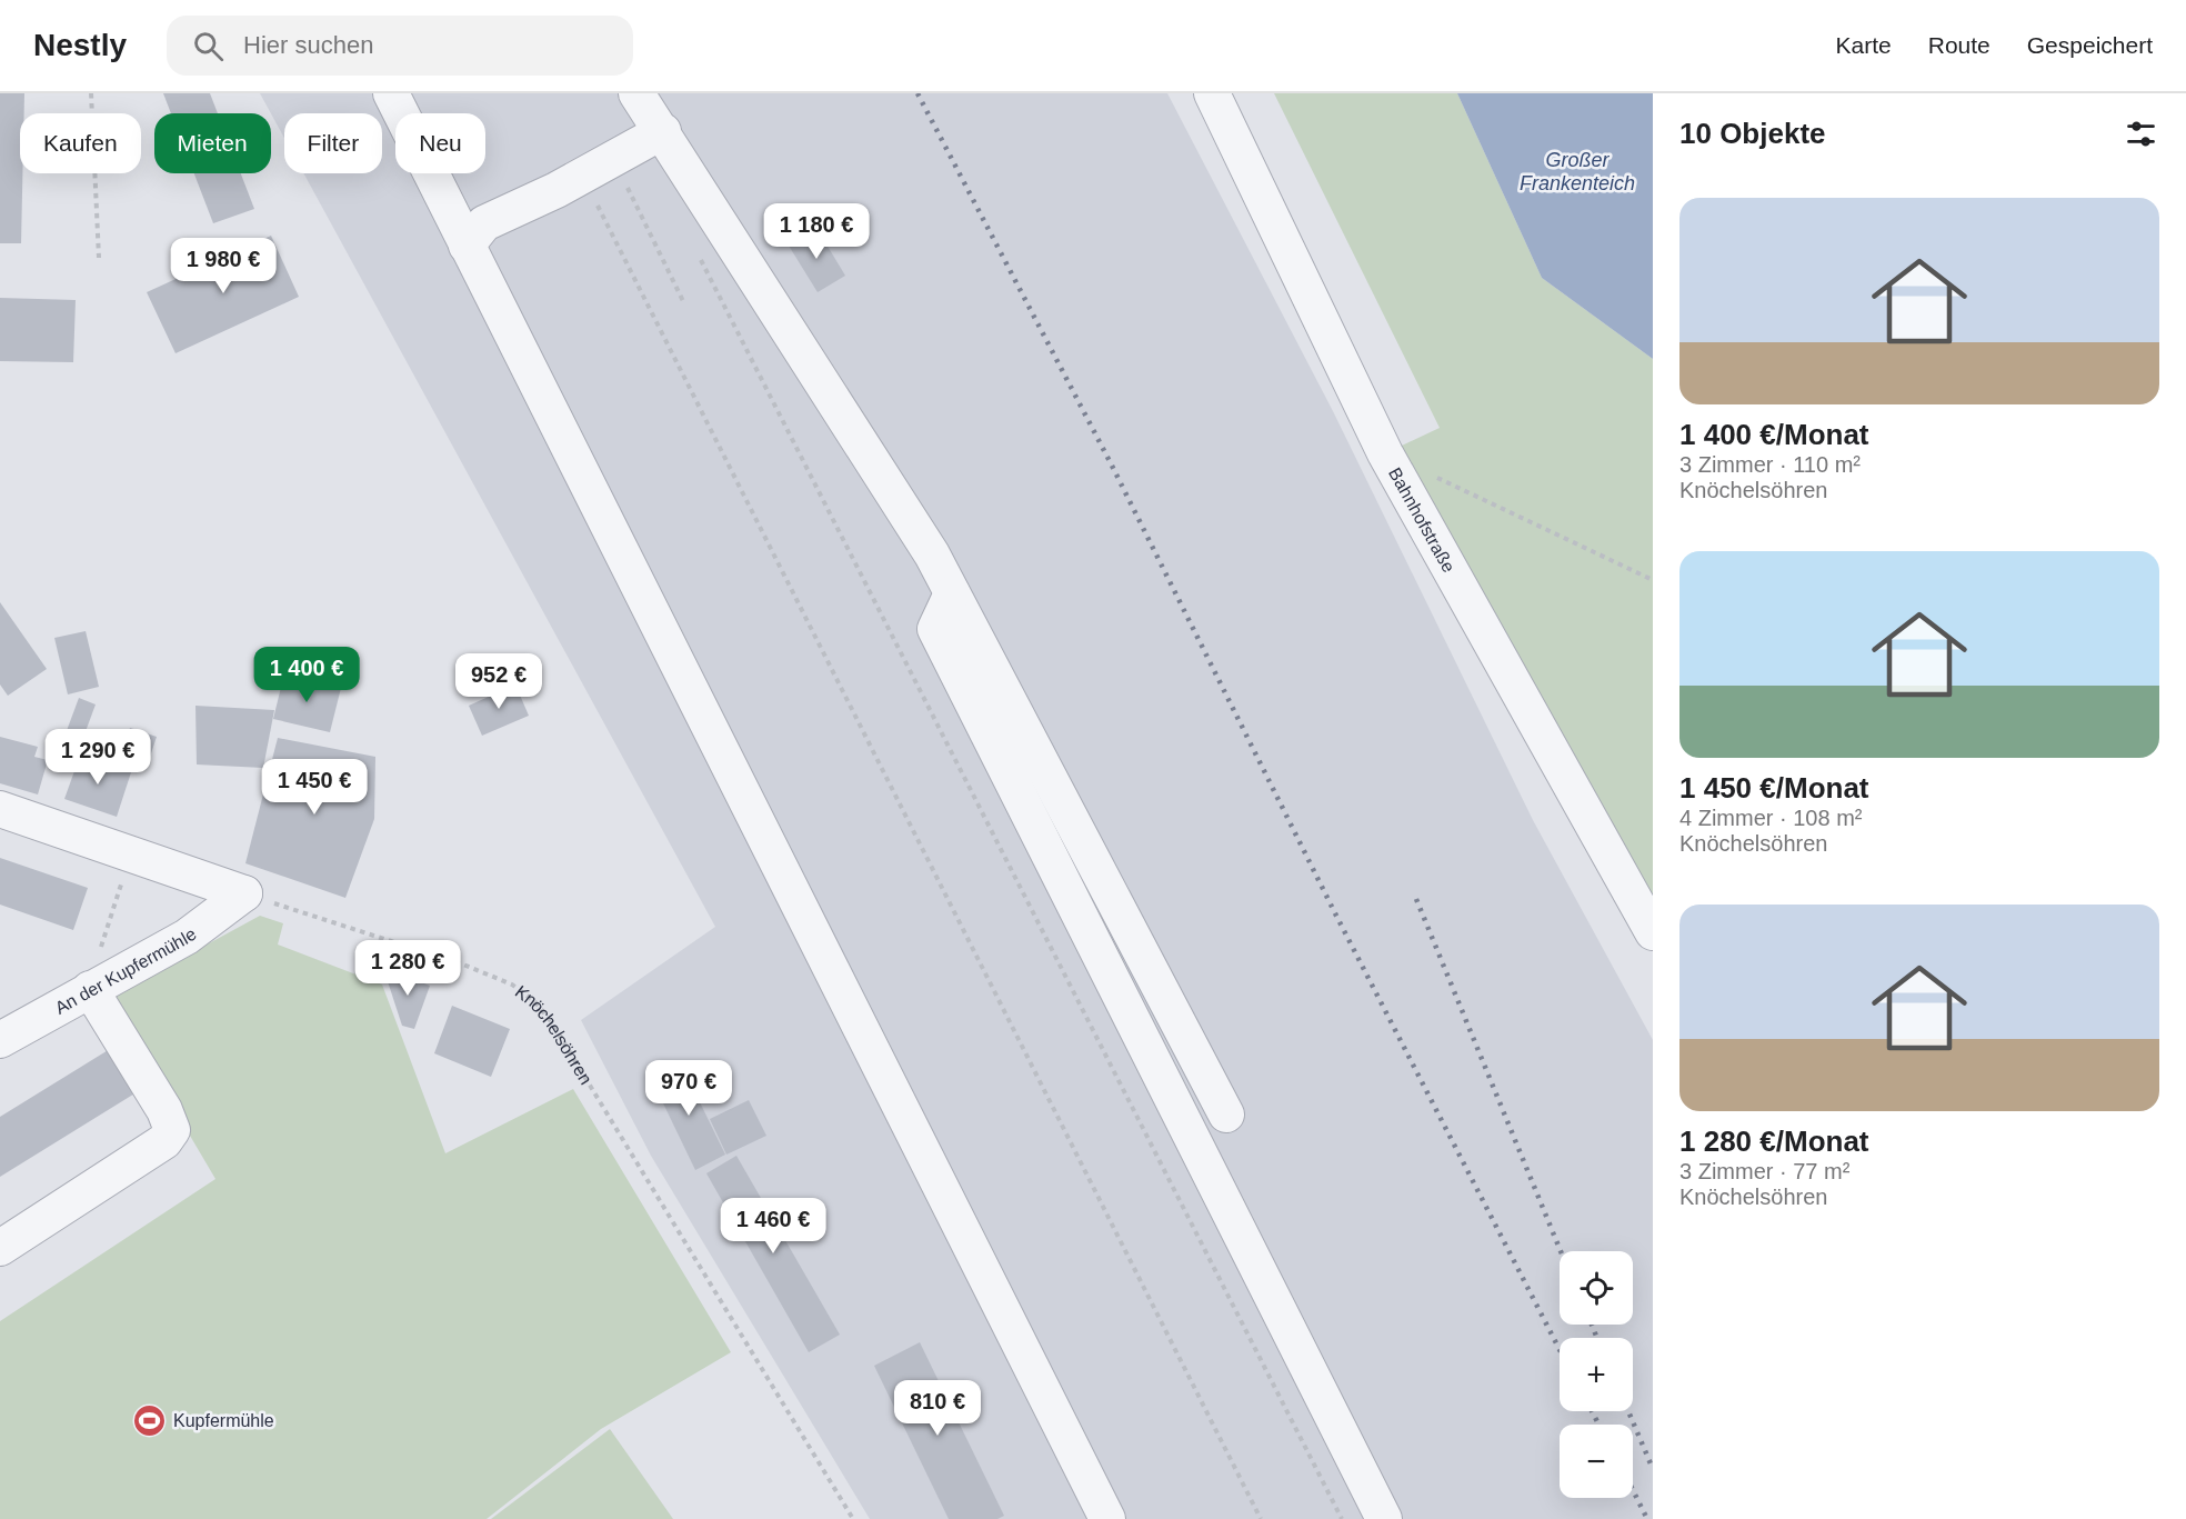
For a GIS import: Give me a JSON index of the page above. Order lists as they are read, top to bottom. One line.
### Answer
{"streets":{"street":["Bahnhofstraße","An der Kupfermühle"],"path":["Knöchelsöhren"]},"crossings":[["An der Kupfermühle","Knöchelsöhren"]],"water":["Großer Frankenteich"],"places":{"sports":["Kupfermühle"]},"page":{"header":"Nestly","search":"Hier suchen","nav":["Karte","Route","Gespeichert"],"heading":"10 Objekte","chip":["Kaufen","Mieten","Filter","Neu"],"list":[{"name":"1 400 €/Monat","note":"3 Zimmer · 110 m² · Knöchelsöhren"},{"name":"1 450 €/Monat","note":"4 Zimmer · 108 m² · Knöchelsöhren"},{"name":"1 280 €/Monat","note":"3 Zimmer · 77 m² · Knöchelsöhren"}],"price":["1 180 €","1 980 €","1 400 €","952 €","1 290 €","1 450 €","1 280 €","970 €","1 460 €","810 €"],"map_buttons":["+","−"]}}
